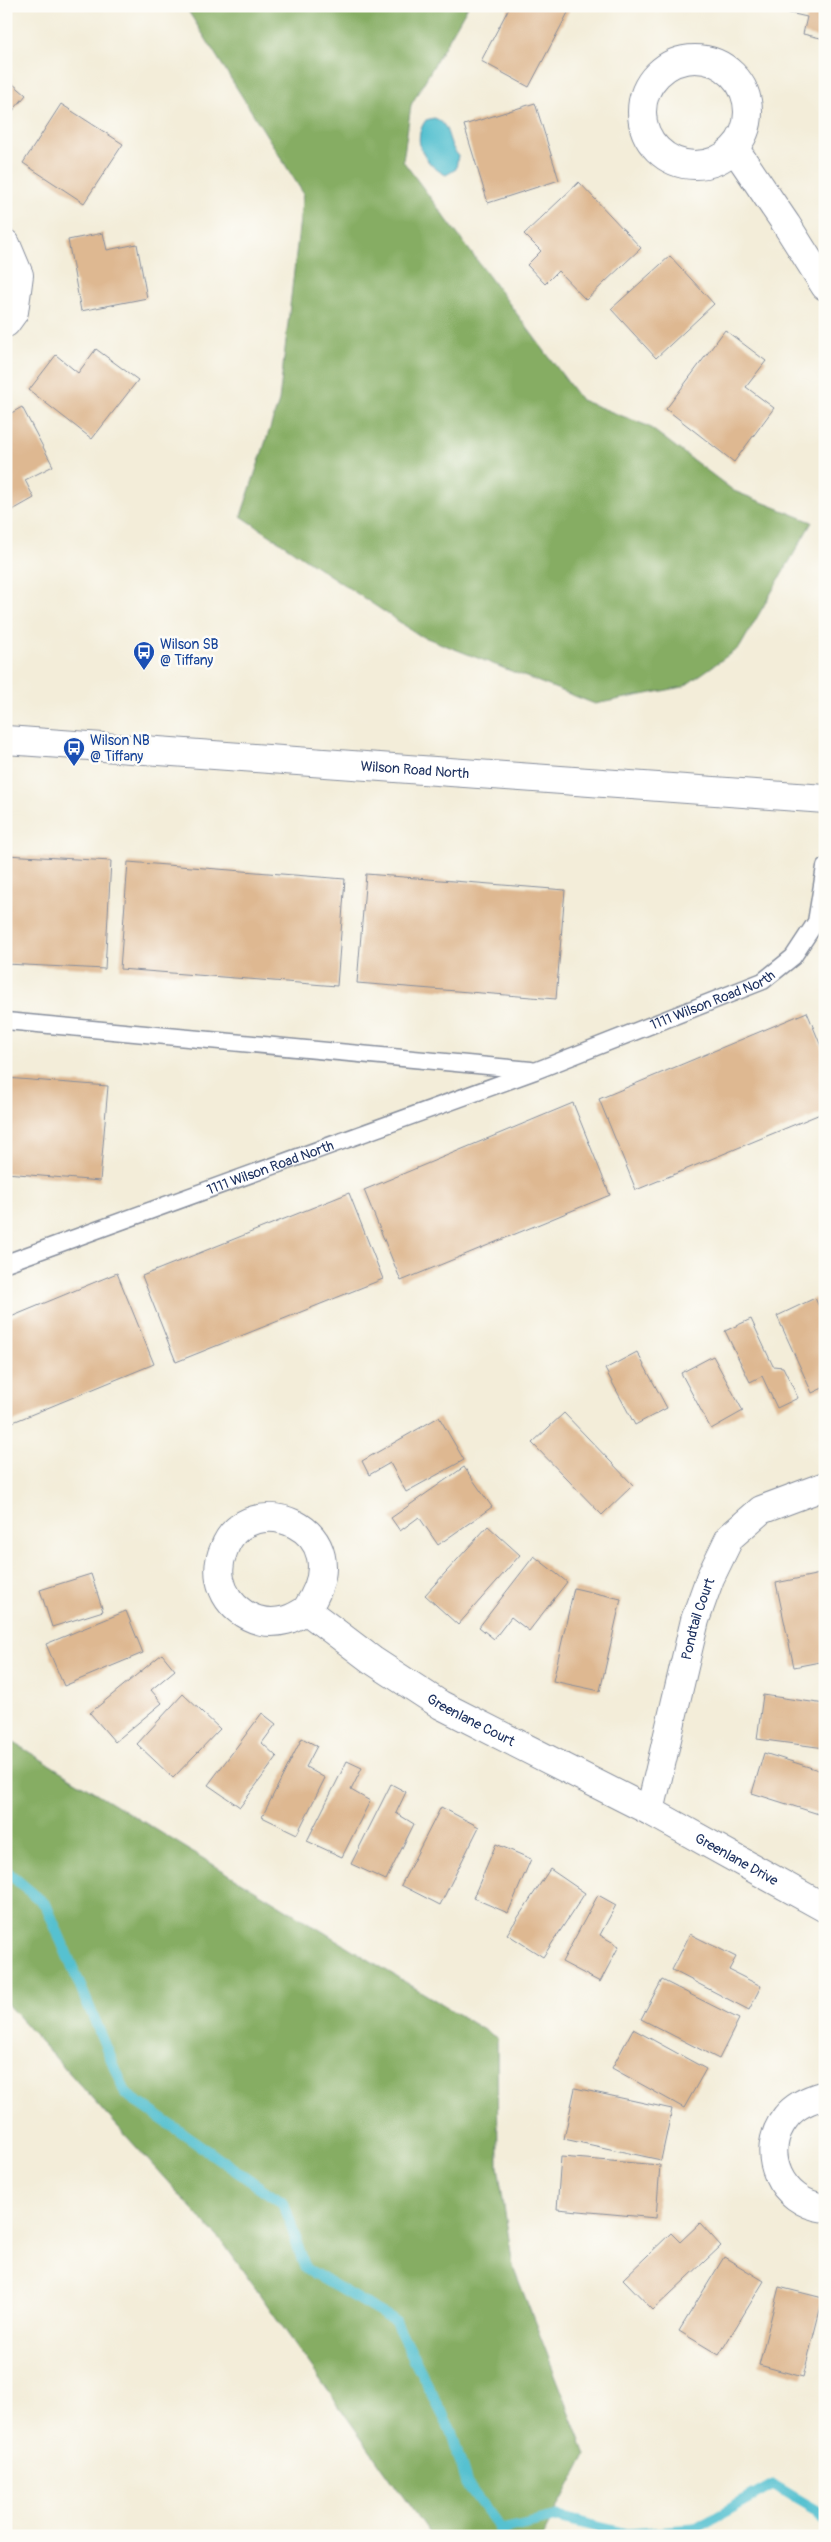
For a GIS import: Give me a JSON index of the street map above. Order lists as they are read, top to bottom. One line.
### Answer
{"streets":{"street":["Wilson Road North","Pondtail Court","Greenlane Court","Greenlane Drive"],"lane":["1111 Wilson Road North"]},"crossings":[["Pondtail Court","Greenlane Court"],["Pondtail Court","Greenlane Drive"],["Greenlane Court","Greenlane Drive"]],"places":{"bus stop":["Wilson SB @ Tiffany","Wilson NB @ Tiffany"]}}
